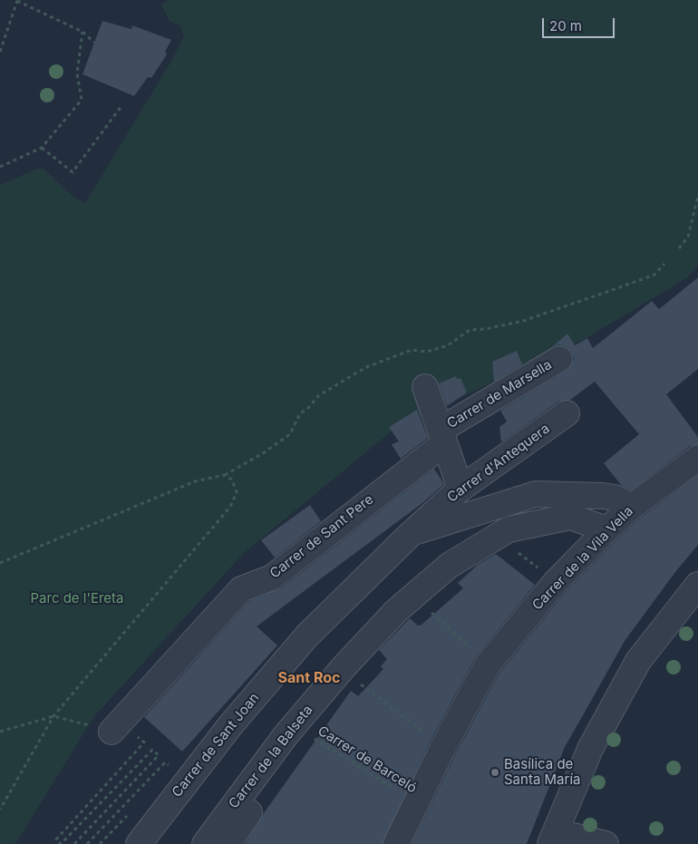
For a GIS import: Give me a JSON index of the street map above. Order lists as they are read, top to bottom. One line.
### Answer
{"streets":{"street":["Carrer de Marsella","Carrer d'Antequera","Carrer de Sant Pere","Carrer de la Vila Vella","Carrer de Sant Joan","Carrer de la Balseta"],"path":["Carrer de Barceló"]},"crossings":[["Carrer de Marsella","Carrer de Sant Pere"],["Carrer d'Antequera","Carrer de Sant Joan"],["Carrer de la Vila Vella","Carrer de Barceló"],["Carrer de la Balseta","Carrer de Barceló"]],"districts":["Sant Roc"],"parks":["Parc de l'Ereta"],"places":["Basílica de Santa María"],"scale_bar":"20 m"}
